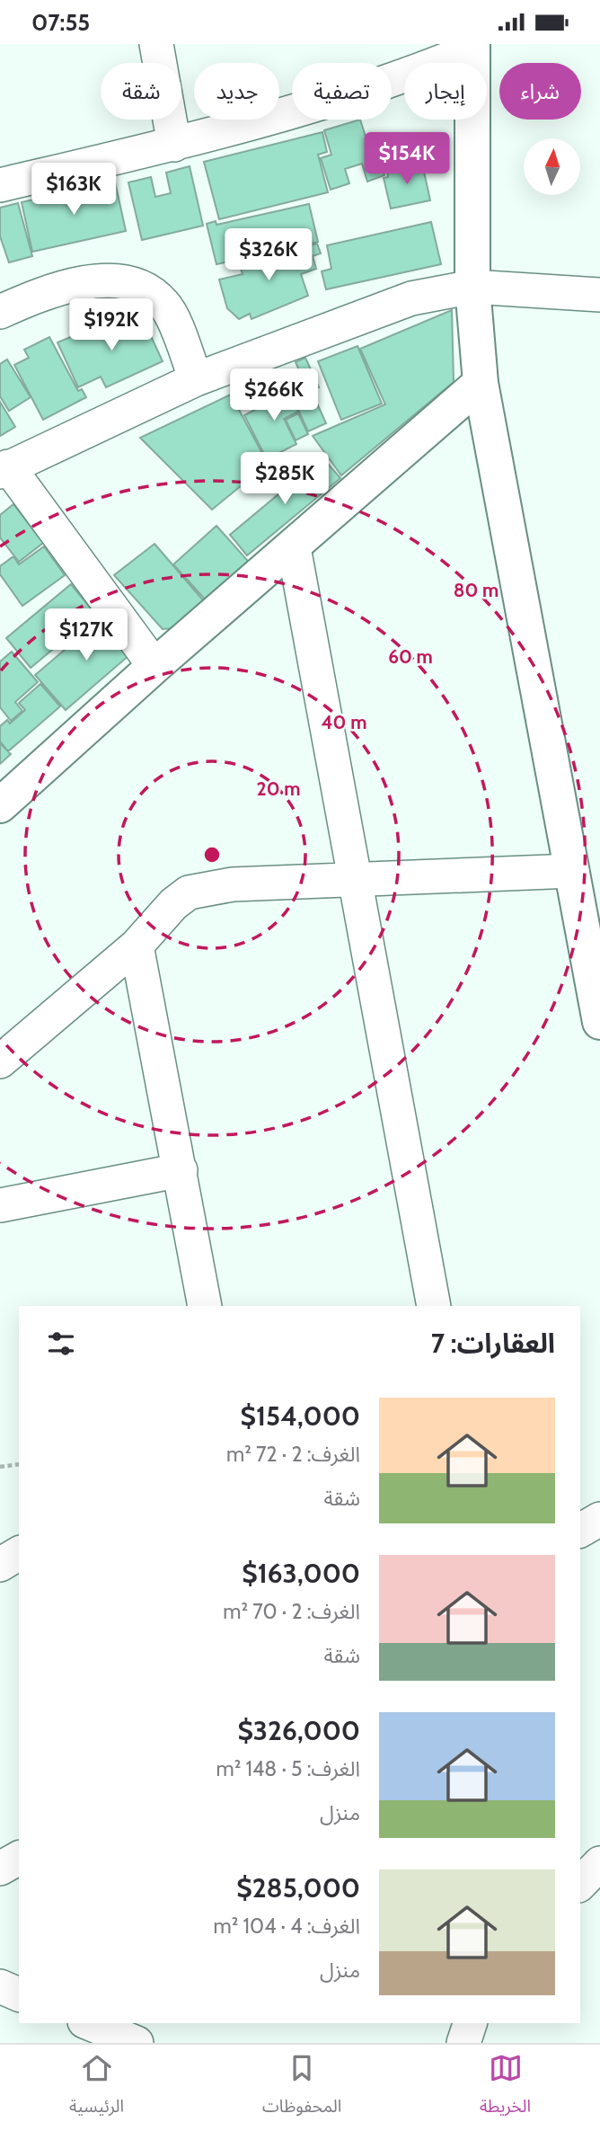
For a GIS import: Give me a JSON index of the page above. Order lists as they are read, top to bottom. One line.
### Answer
{"north":"top","page":{"status":"07:55","chip":["شراء","إيجار","تصفية","جديد","شقة"],"price":["$154K","$163K","$326K","$192K","$266K","$285K","$127K"],"heading":"العقارات: 7","list":[{"name":"$154,000","note":"الغرف: 2 · 72 m² · شقة"},{"name":"$163,000","note":"الغرف: 2 · 70 m² · شقة"},{"name":"$326,000","note":"الغرف: 5 · 148 m² · منزل"},{"name":"$285,000","note":"الغرف: 4 · 104 m² · منزل"}],"tabs":["الخريطة","المحفوظات","الرئيسية"]},"rings":["80 m","60 m","40 m","20 m"]}
